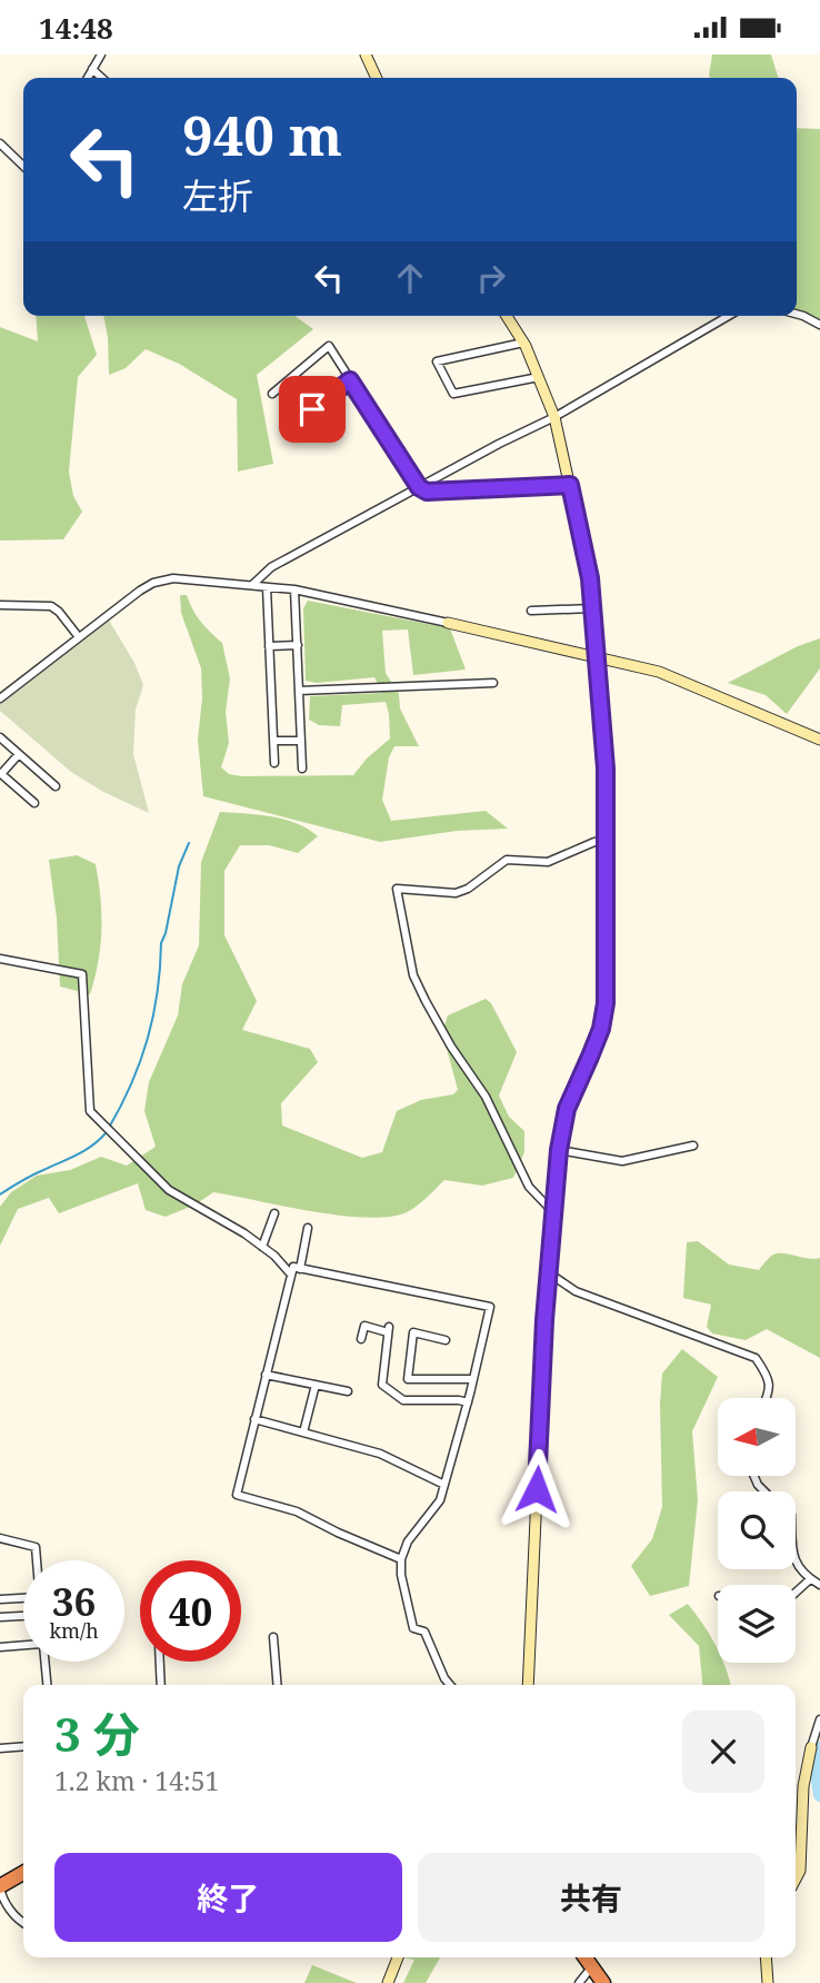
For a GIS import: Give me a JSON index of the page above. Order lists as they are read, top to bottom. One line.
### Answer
{"north":"left","page":{"status":"14:48","turn":["940 m","左折"],"speed":"36 km/h","limit":"40","heading":["3 分","1.2 km · 14:51"],"buttons":["終了","共有"]}}
